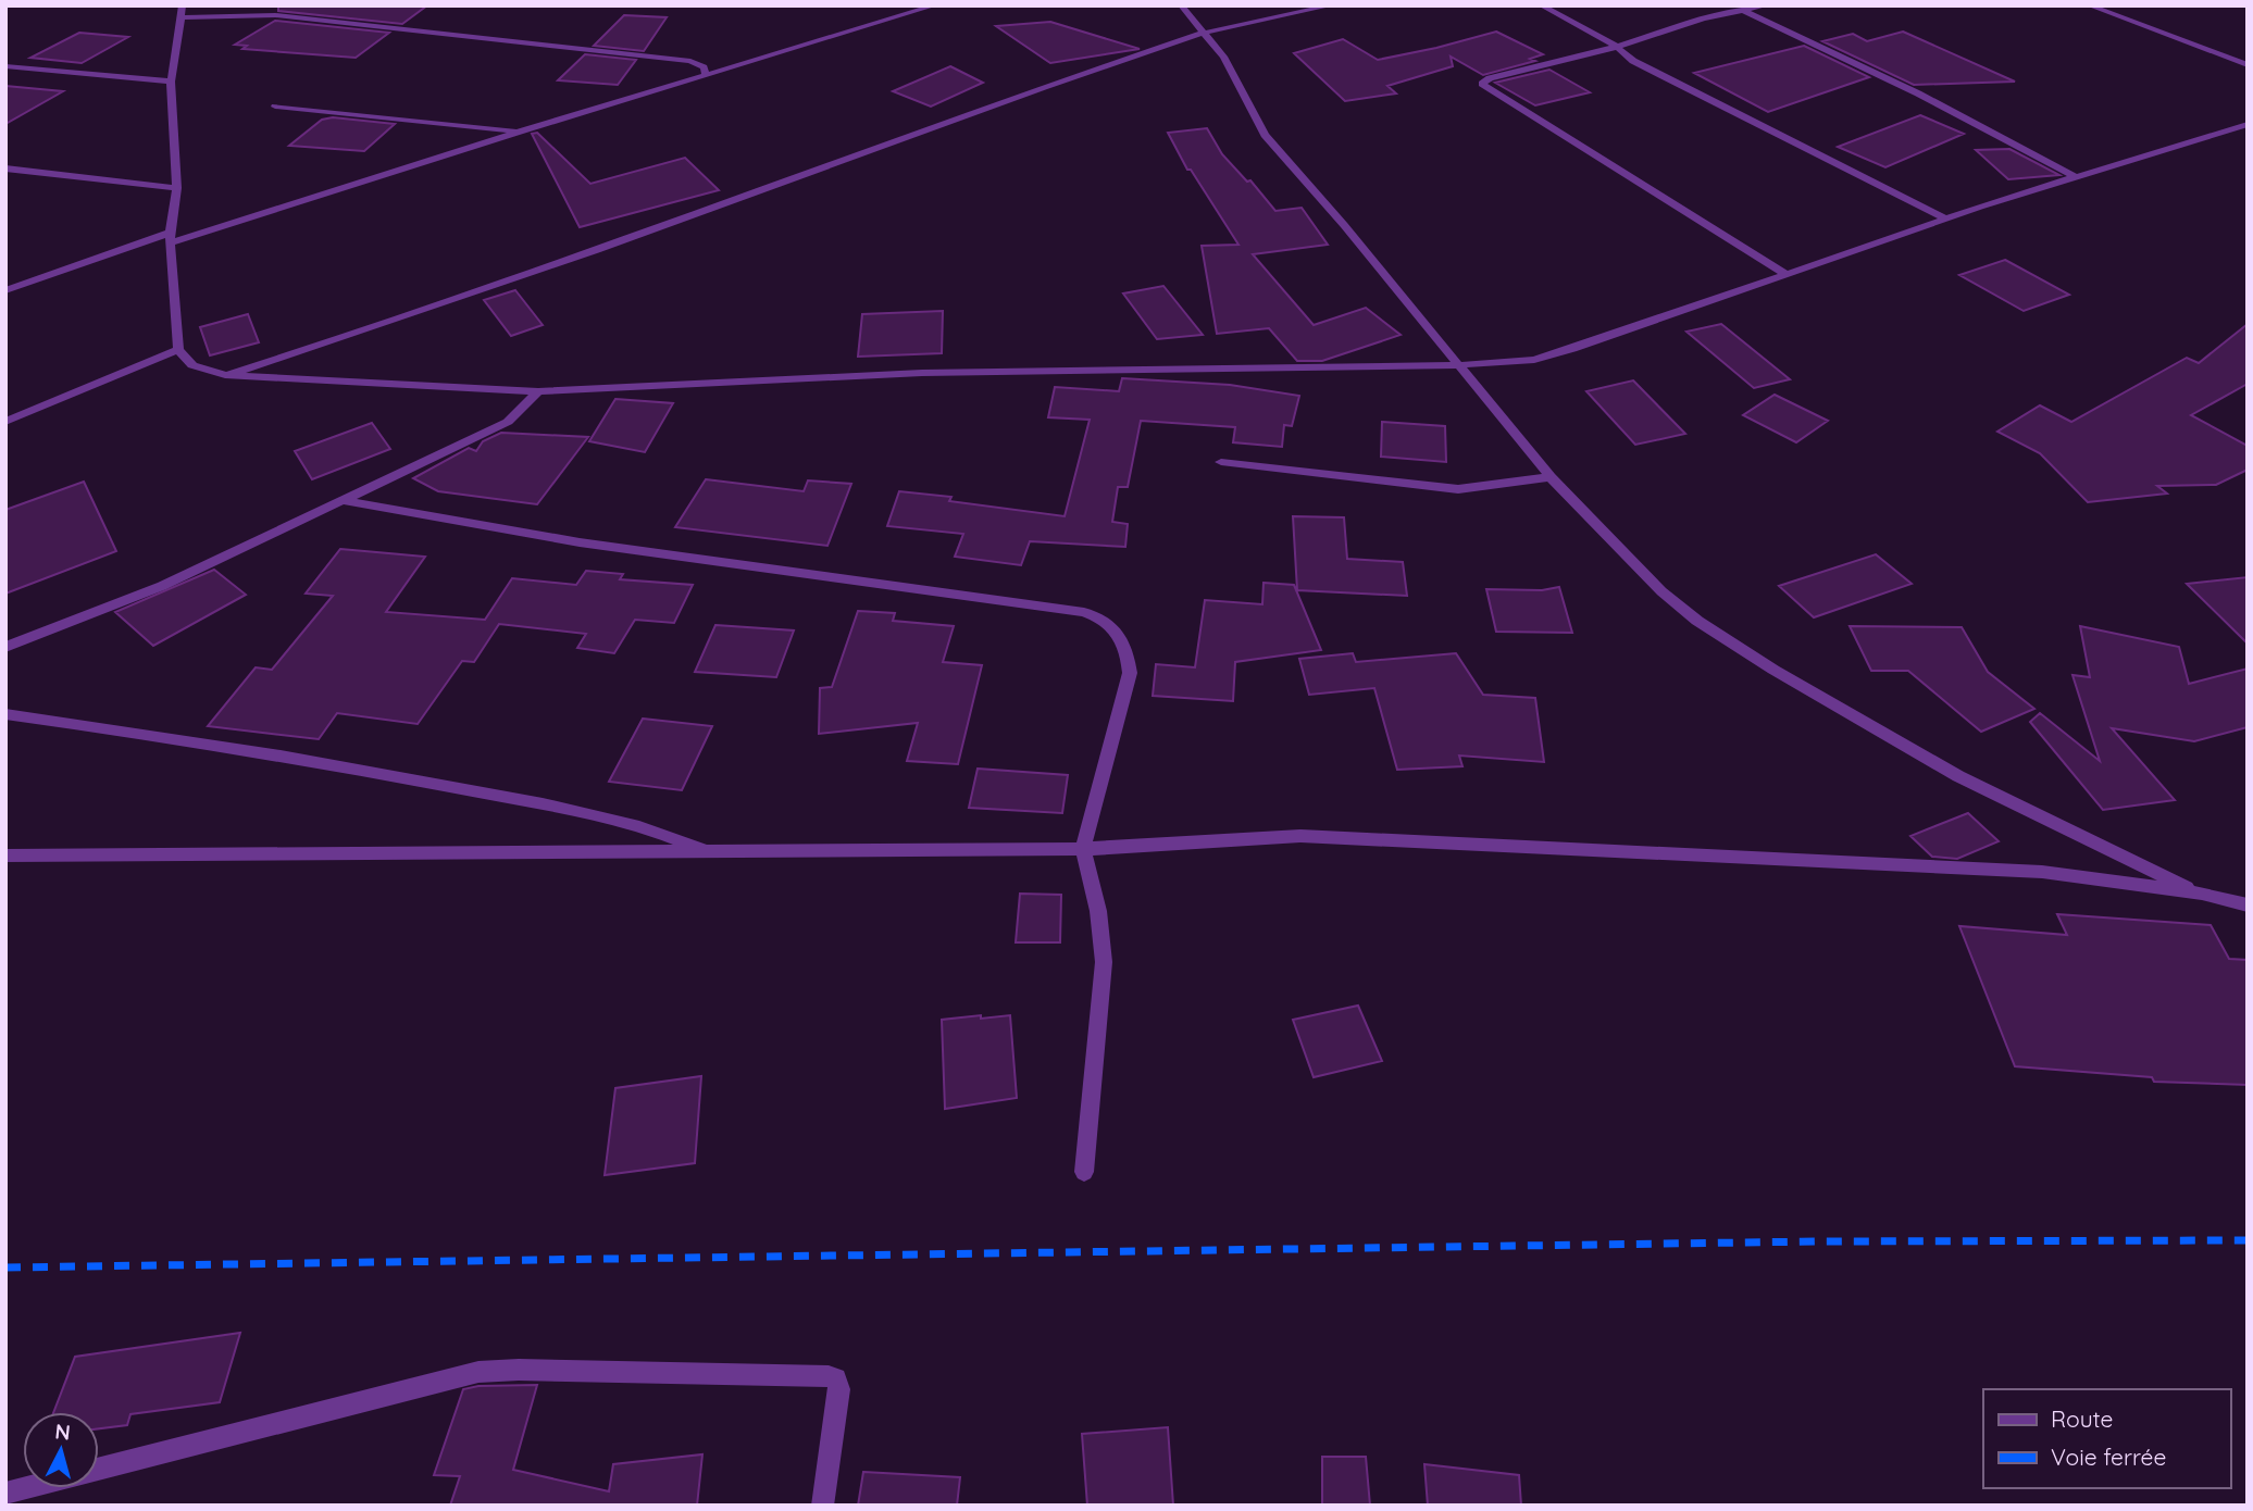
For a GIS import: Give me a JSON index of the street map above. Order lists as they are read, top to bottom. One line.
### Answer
{"legend":["Route","Voie ferrée"],"north":"top"}
